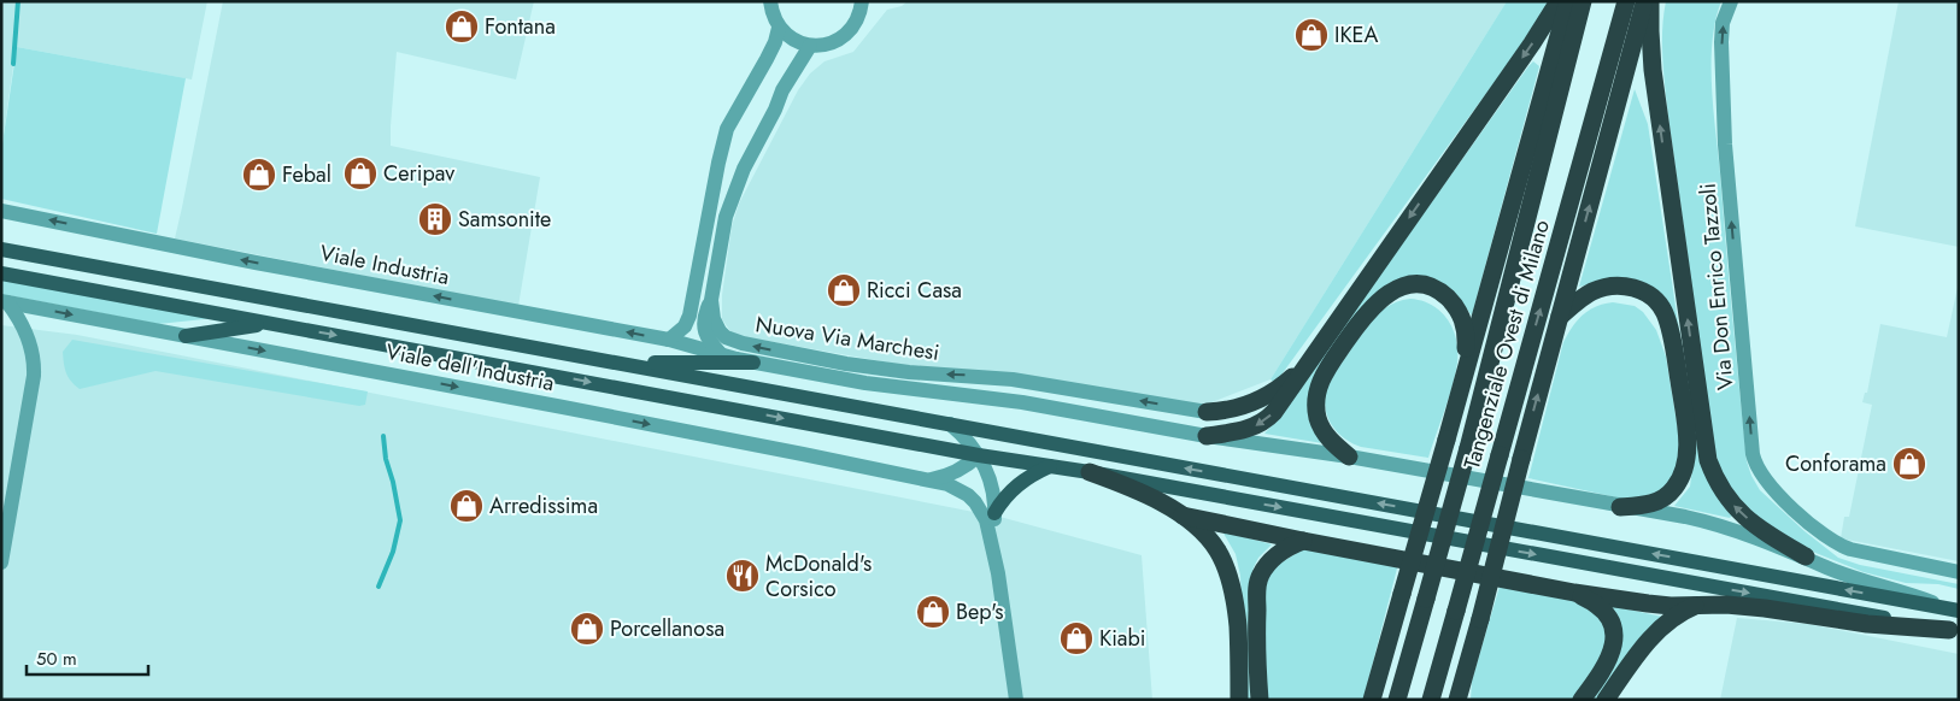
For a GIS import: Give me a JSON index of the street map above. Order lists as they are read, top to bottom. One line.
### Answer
{"streets":{"highway":["Tangenziale Ovest di Milano"],"street":["Viale Industria","Via Don Enrico Tazzoli","Nuova Via Marchesi","Viale dell'Industria"]},"one_way":["Via Don Enrico Tazzoli","Nuova Via Marchesi","Viale dell'Industria"],"places":{"shop":["Fontana","IKEA","Ceripav","Febal","Ricci Casa","Conforama","Arredissima","Bep's","Porcellanosa","Kiabi"],"building":["Samsonite"],"restaurant":["McDonald's Corsico"]},"scale_bar":"50 m"}
